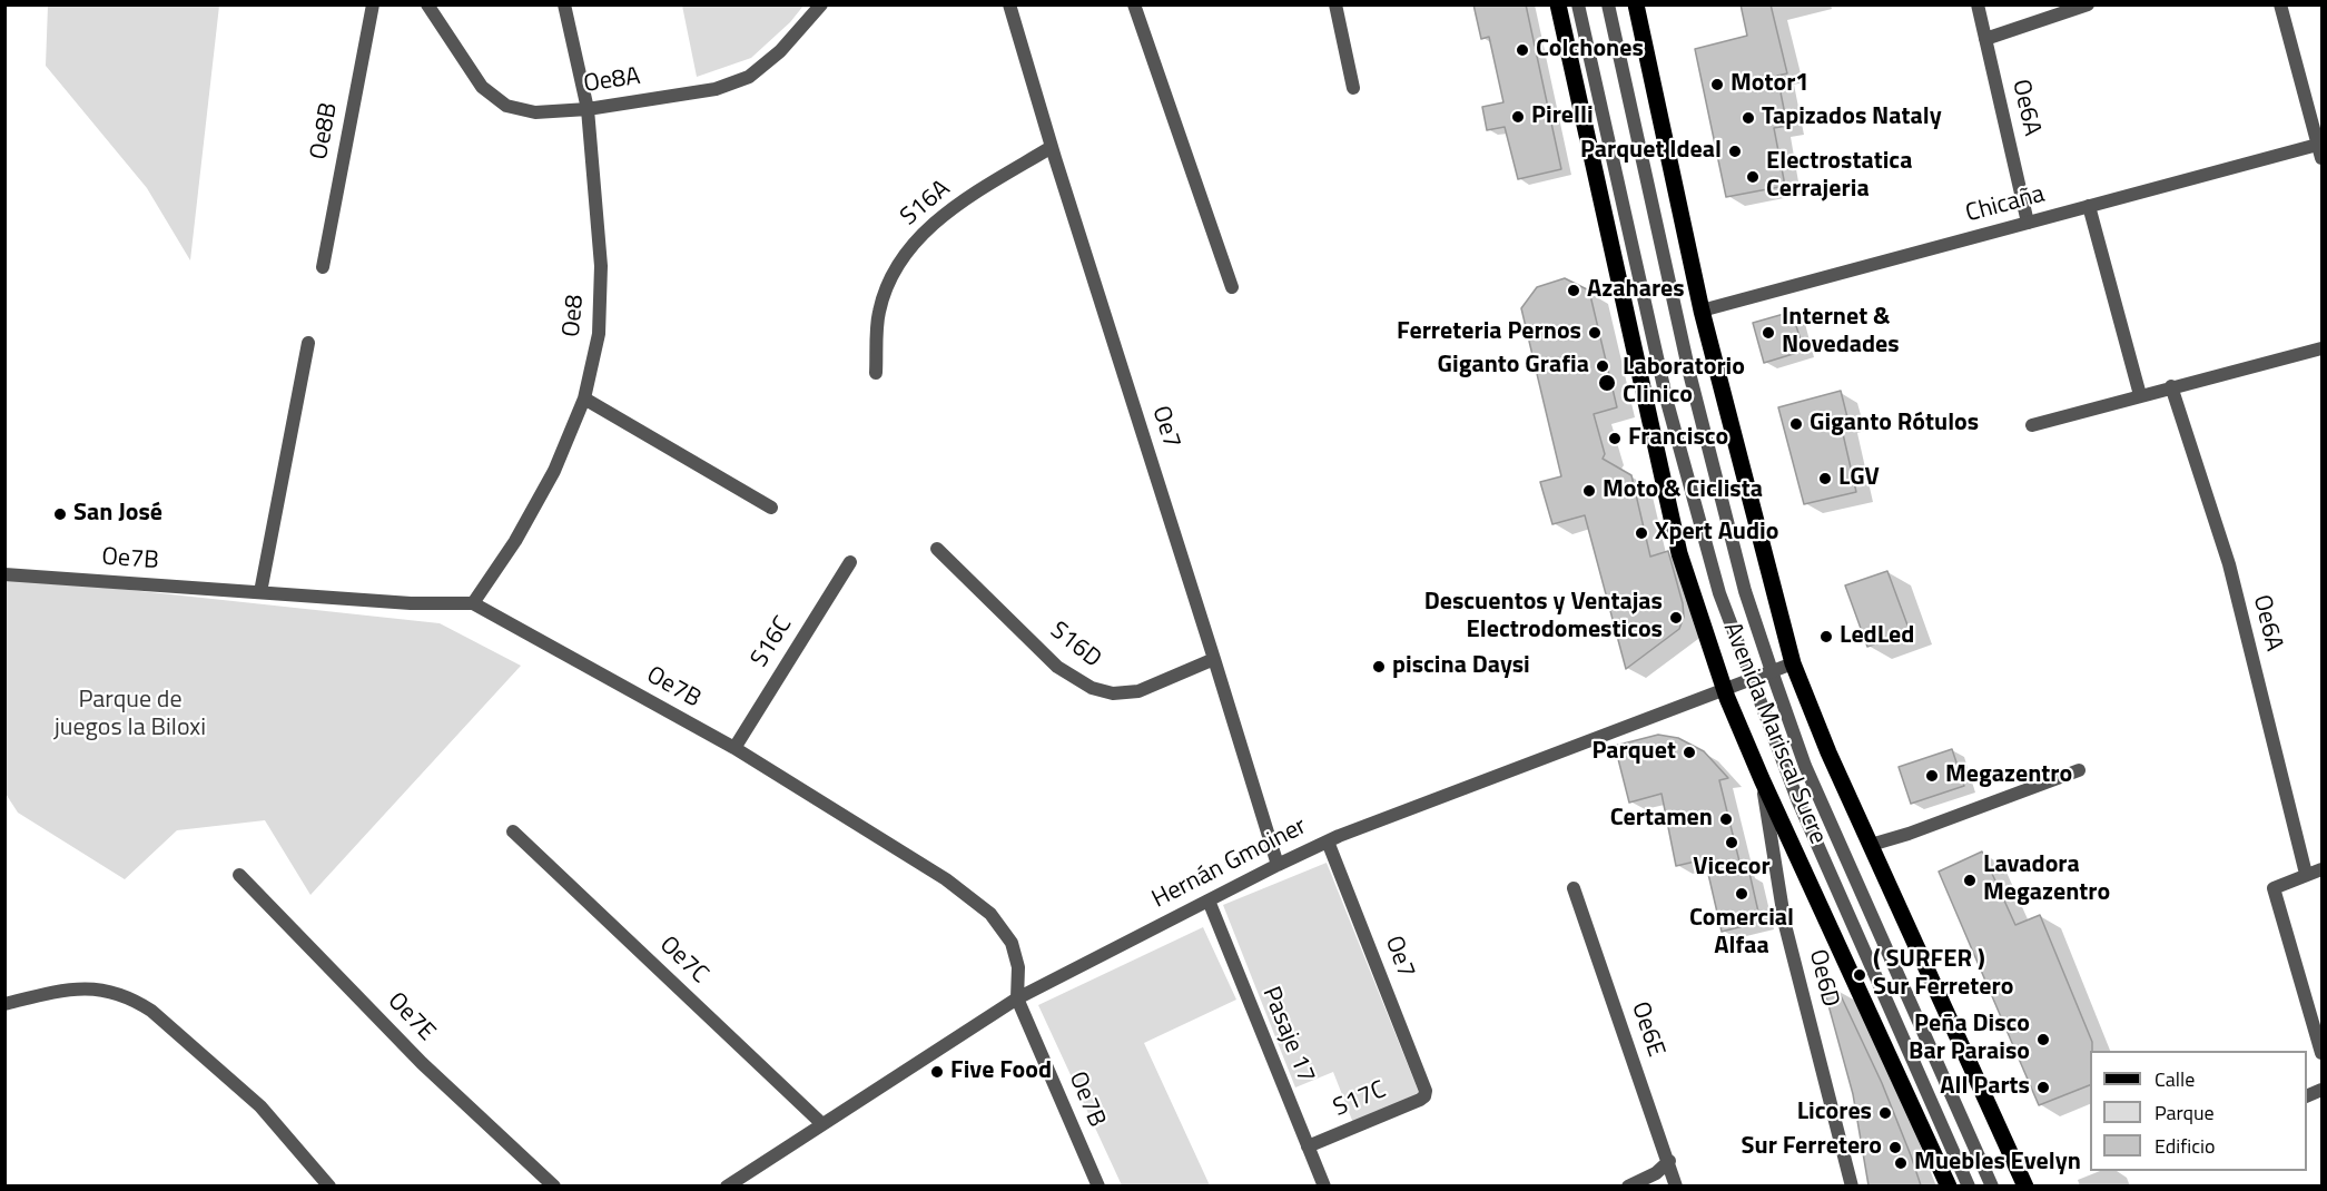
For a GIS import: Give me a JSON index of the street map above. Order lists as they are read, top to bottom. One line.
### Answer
{"streets":{"main road":["Avenida Mariscal Sucre"],"street":["Oe8A","Oe6A","Oe8B","S16A","Chicaña","Oe8","Oe7","Oe7B","S16C","S16D","Hernán Gmoiner","Oe7C","Oe6D","Oe7E","Oe6E","Pasaje 17","S17C"]},"crossings":[["Oe8A","Oe8"],["Oe6A","Chicaña"],["S16A","Oe7"],["Chicaña","Avenida Mariscal Sucre"],["Oe8","Oe7B"],["Oe7","S16D"],["Oe7","Hernán Gmoiner"],["Oe7","S17C"],["Oe7B","S16C"],["Oe7B","Hernán Gmoiner"],["Avenida Mariscal Sucre","Hernán Gmoiner"],["Avenida Mariscal Sucre","Oe6D"],["Hernán Gmoiner","Oe7C"],["Hernán Gmoiner","Pasaje 17"],["Pasaje 17","S17C"]],"parks":["Parque de juegos la Biloxi"],"places":["Colchones","Motor1","Pirelli","Tapizados Nataly","Parquet Ideal","Electrostatica Cerrajeria","Azahares","Ferreteria Pernos","Internet & Novedades","Giganto Grafia","Laboratorio Clinico","Giganto Rótulos","Francisco","LGV","Moto & Ciclista","San José","Xpert Audio","Descuentos y Ventajas Electrodomesticos","LedLed","piscina Daysi","Parquet","Megazentro","Certamen","Vicecor","Lavadora Megazentro","Comercial Alfaa","( SURFER ) Sur Ferretero","Peña Disco Bar Paraiso","Five Food","All Parts","Licores","Sur Ferretero","Muebles Evelyn"],"legend":["Calle","Parque","Edificio"]}
